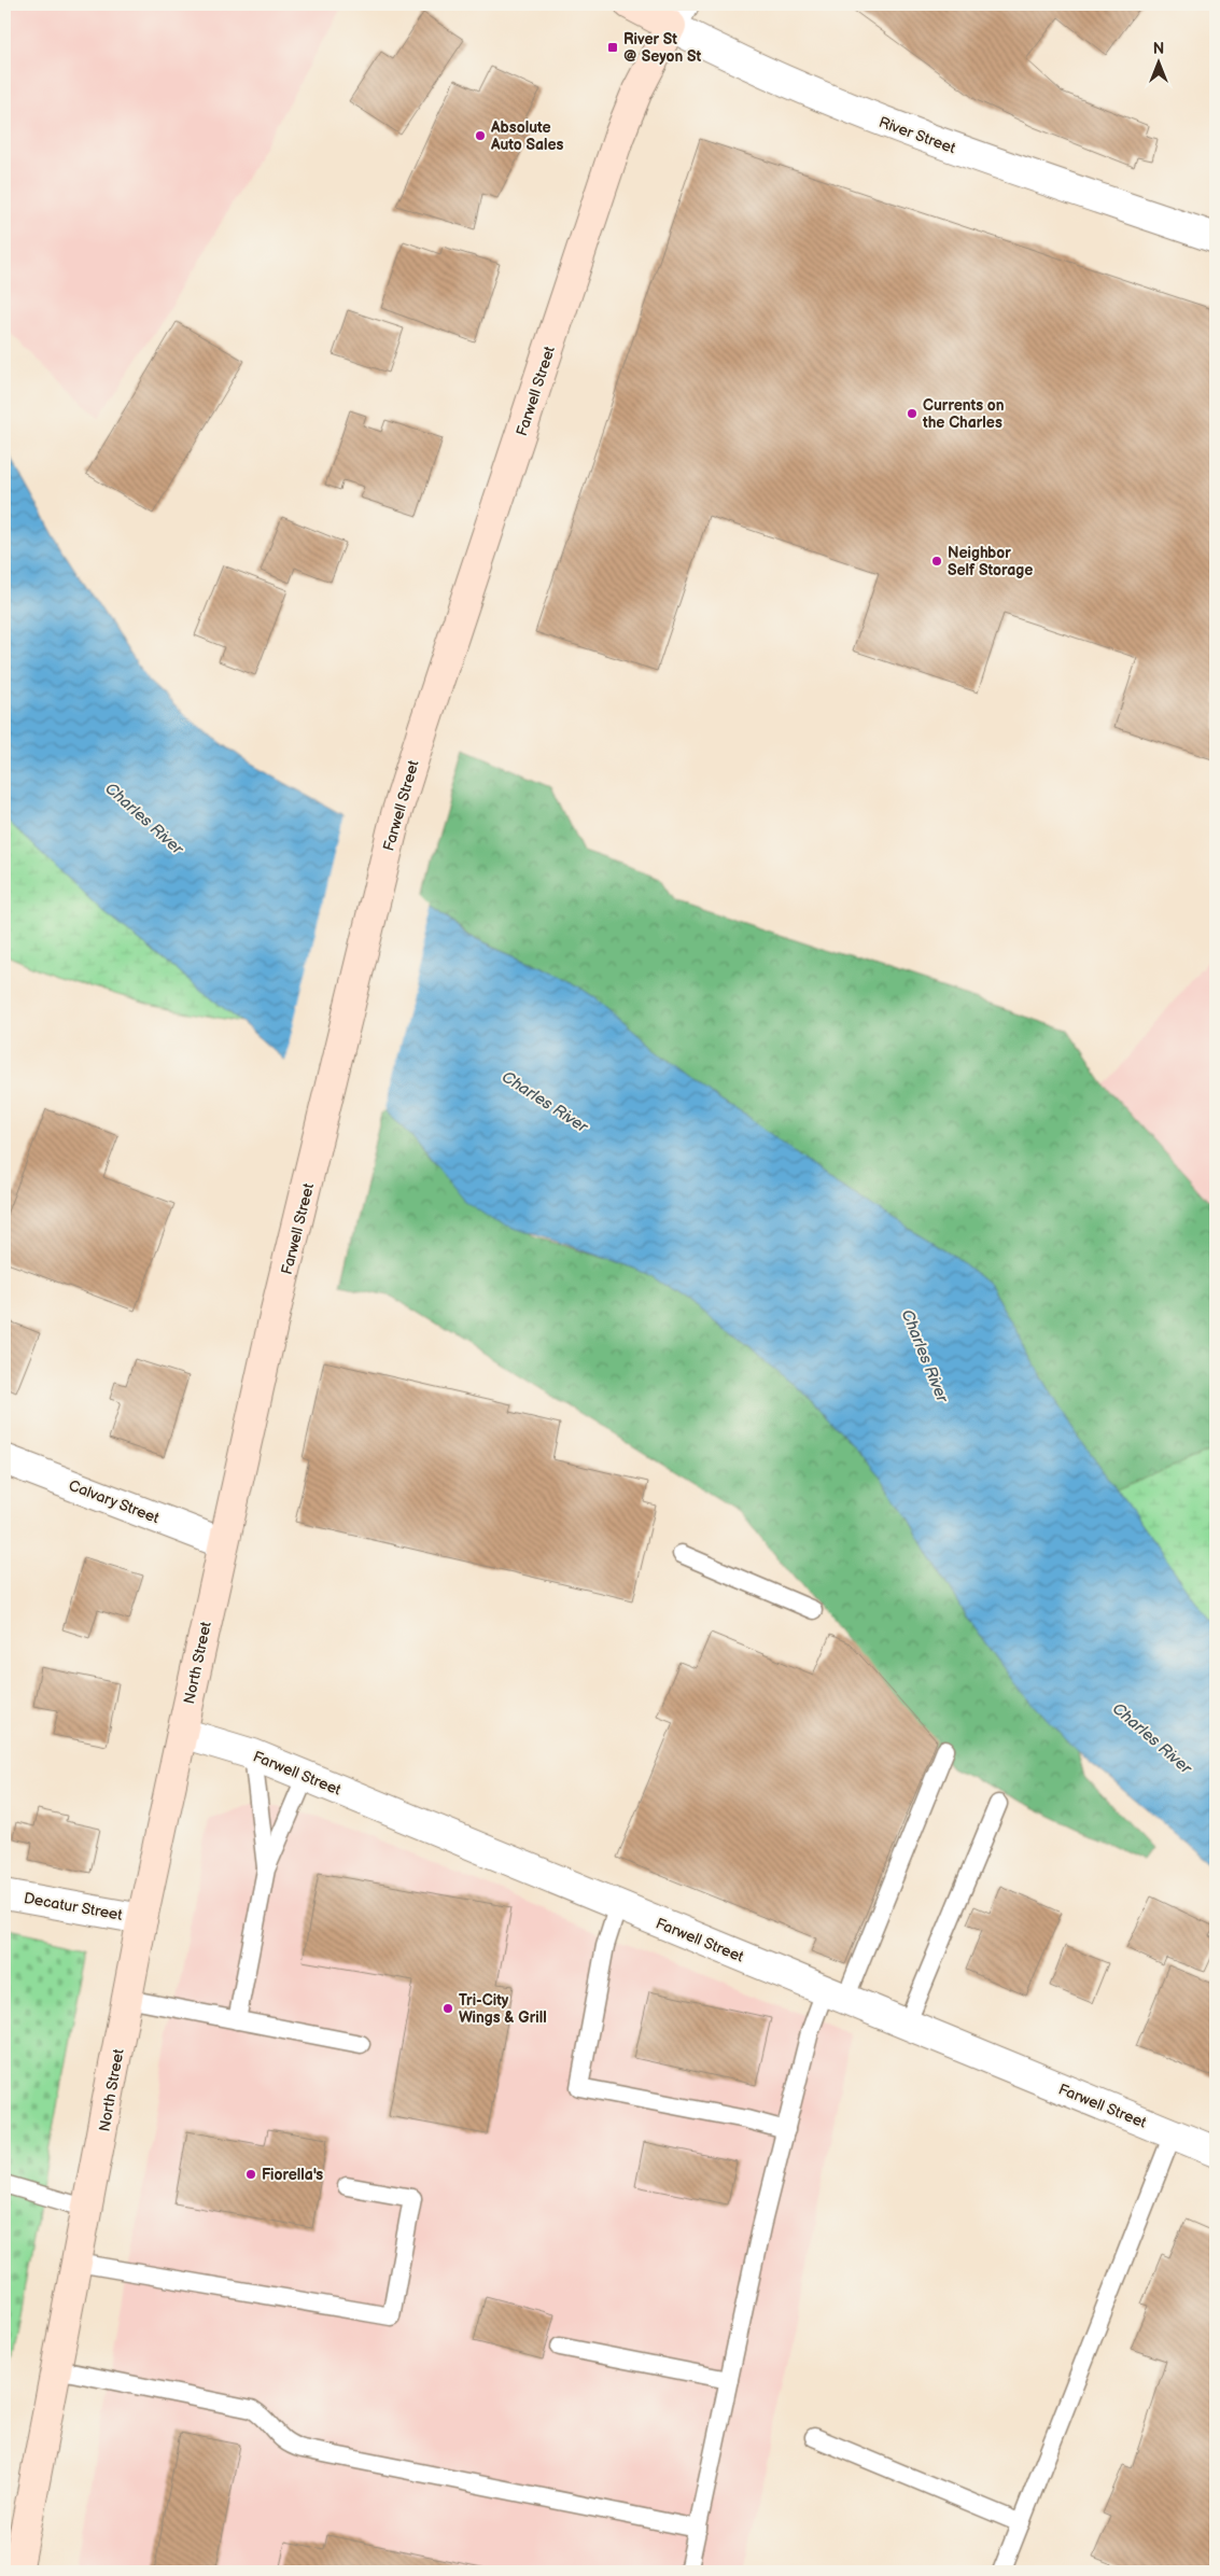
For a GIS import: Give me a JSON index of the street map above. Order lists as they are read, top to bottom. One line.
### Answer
{"streets":{"main road":["River Street","Farwell Street","North Street"],"street":["Calvary Street","Decatur Street"]},"crossings":[["River Street","Farwell Street"],["Farwell Street","Calvary Street"],["Farwell Street","North Street"],["North Street","Decatur Street"]],"water":["Charles River"],"places":{"transit":["River St @ Seyon St"],"other":["Absolute Auto Sales","Currents on the Charles","Neighbor Self Storage","Tri-City Wings & Grill","Fiorella's"]},"north":"top"}
